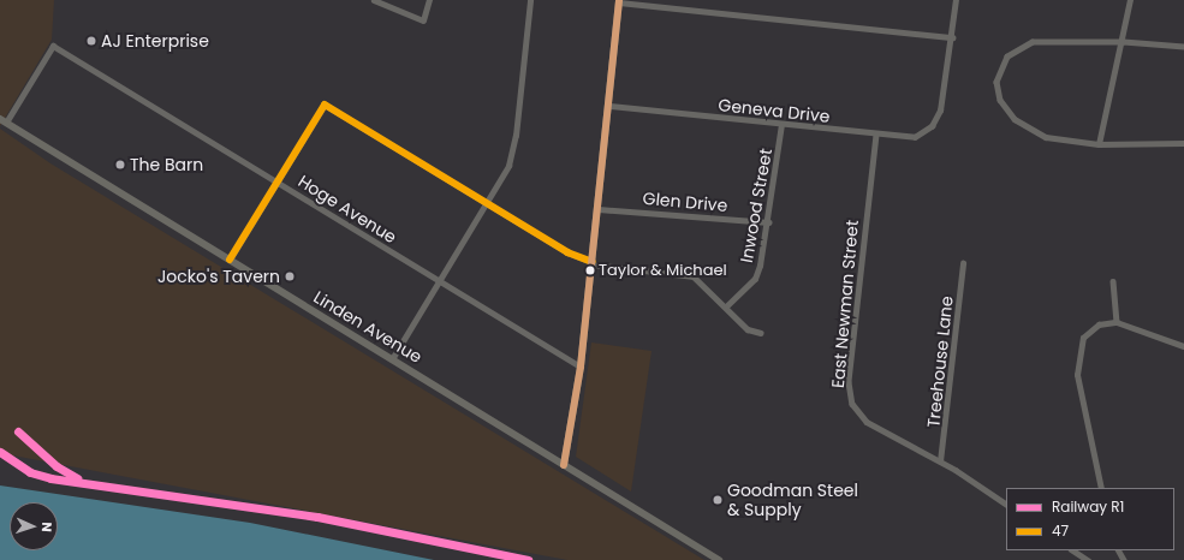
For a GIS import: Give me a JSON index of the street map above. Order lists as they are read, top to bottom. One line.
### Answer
{"streets":{"street":["Geneva Drive","Glen Drive","Inwood Street","Hoge Avenue","East Newman Street","Linden Avenue","Treehouse Lane"]},"crossings":[["Geneva Drive","Inwood Street"],["Geneva Drive","East Newman Street"],["Glen Drive","Inwood Street"],["Hoge Avenue","Linden Avenue"],["East Newman Street","Treehouse Lane"]],"places":["AJ Enterprise","The Barn","Taylor & Michael","Jocko's Tavern","Goodman Steel & Supply"],"lines":["transit line 47","rail line R1"],"legend":["Railway R1","47"],"north":"right"}
